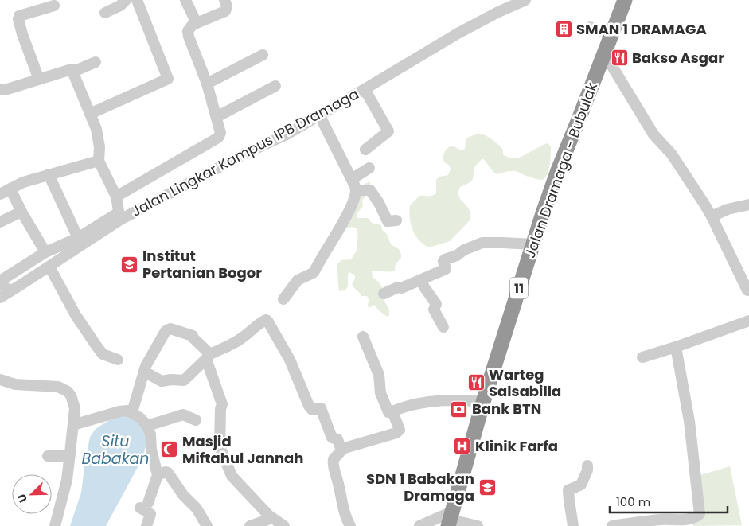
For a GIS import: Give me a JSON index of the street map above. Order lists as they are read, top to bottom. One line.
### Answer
{"streets":{"highway":["Jalan Dramaga - Bubulak","11"],"street":["Jalan Lingkar Kampus IPB Dramaga"]},"water":["Situ Babakan"],"places":{"building":["SMAN 1 DRAMAGA"],"restaurant":["Bakso Asgar","Warteg Salsabilla"],"school or university":["Institut Pertanian Bogor","SDN 1 Babakan Dramaga"],"bank":["Bank BTN"],"hospital":["Klinik Farfa"],"mosque":["Masjid Miftahul Jannah"]},"scale_bar":"100 m","north":"bottom left"}
